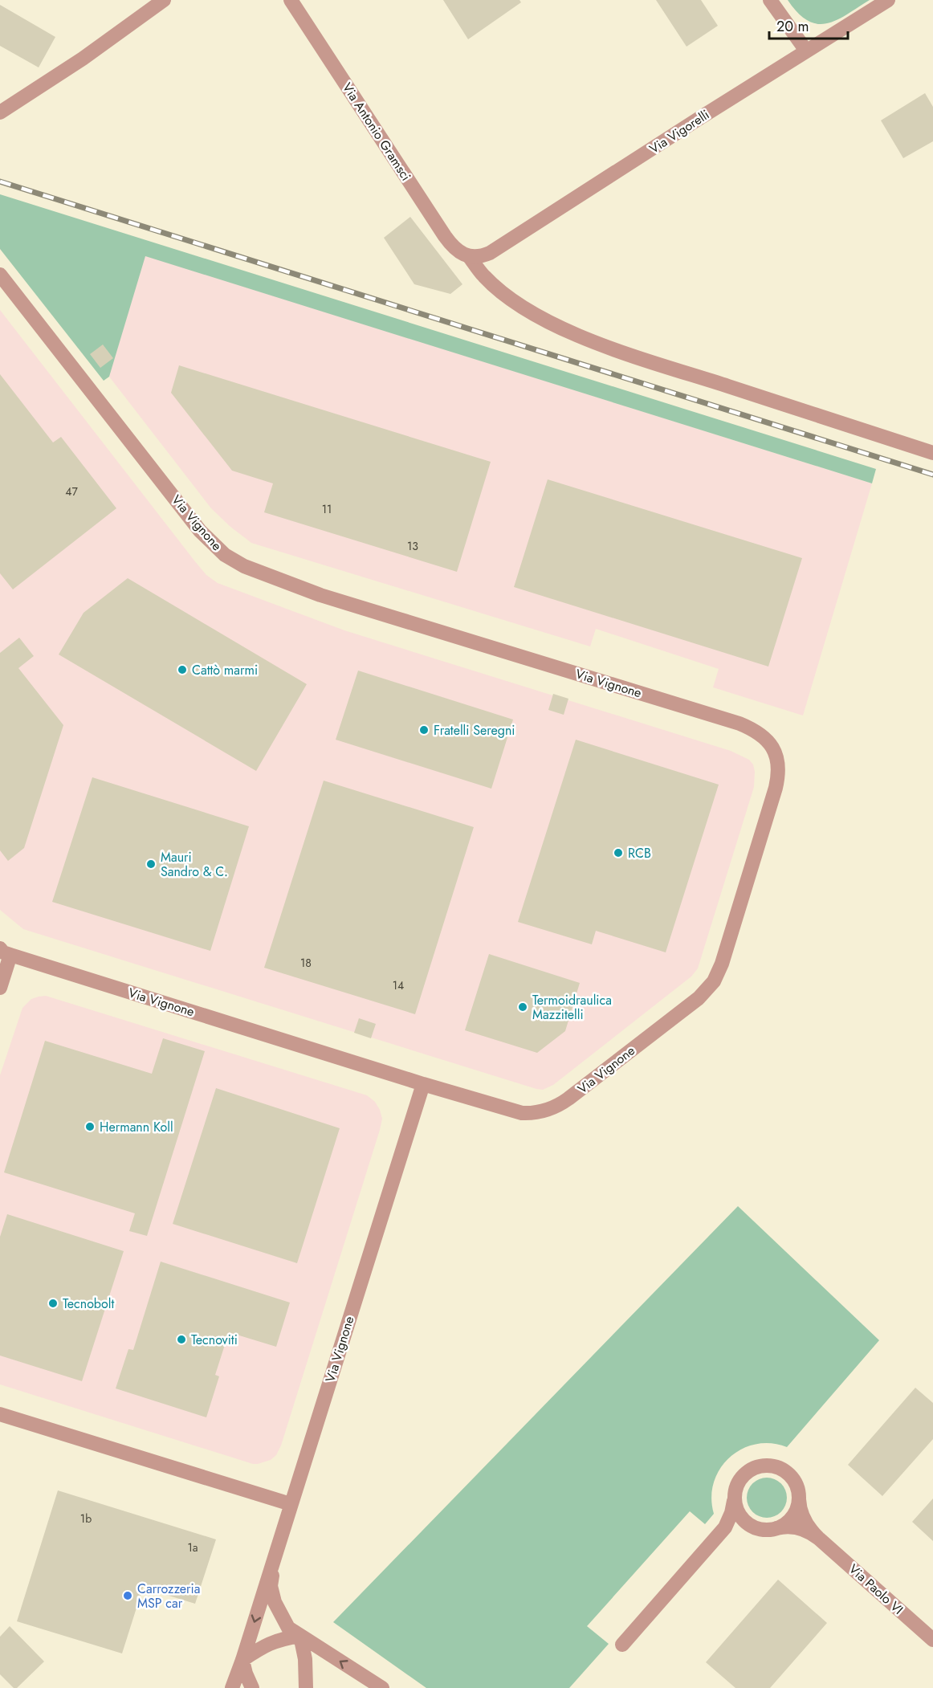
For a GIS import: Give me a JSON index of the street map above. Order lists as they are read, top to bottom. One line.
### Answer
{"streets":{"street":["Via Antonio Gramsci","Via Vigorelli","Via Vignone","Via Paolo VI"]},"crossings":[["Via Antonio Gramsci","Via Vigorelli"]],"places":["Cattò marmi","Fratelli Seregni","RCB","Mauri Sandro & C.","Termoidraulica Mazzitelli","Hermann Koll","Tecnobolt","Tecnoviti","Carrozzeria MSP car"],"house_numbers":["47","11","13","18","14","1b","1a"],"scale_bar":"20 m"}
